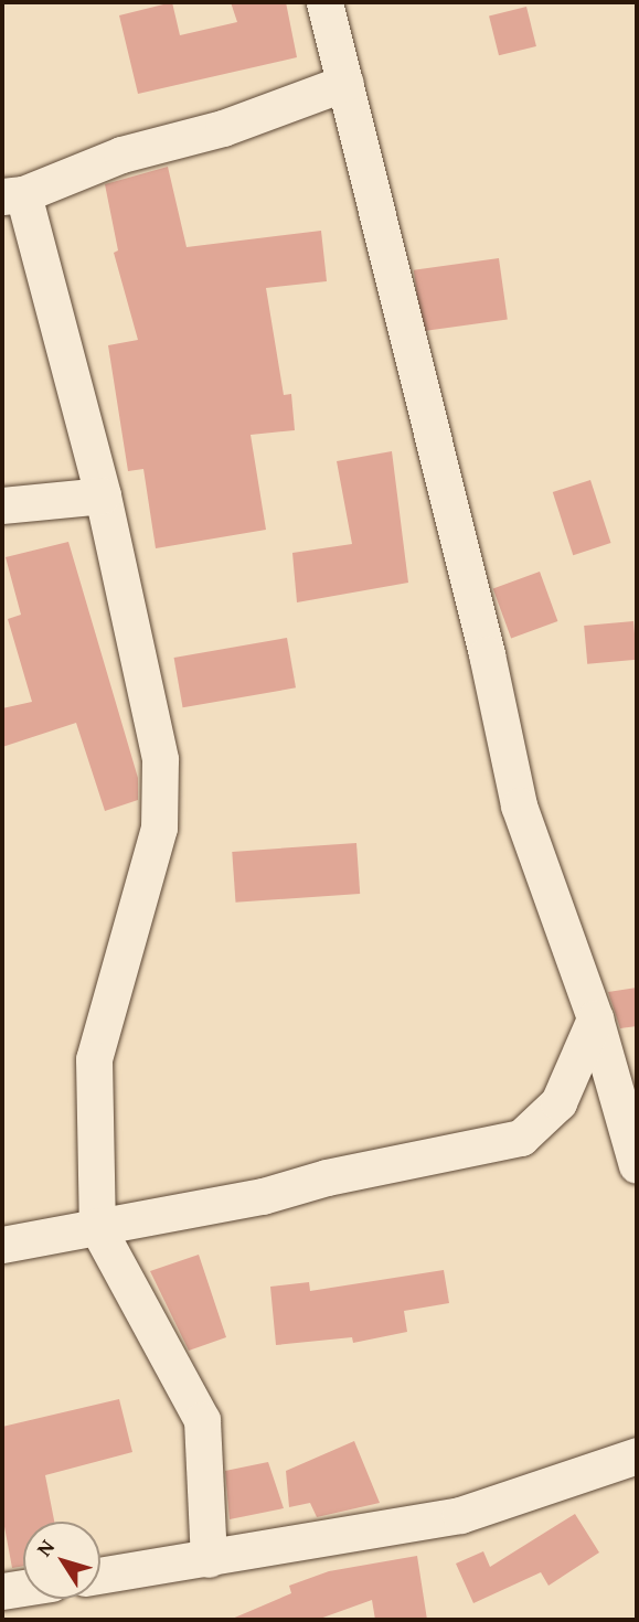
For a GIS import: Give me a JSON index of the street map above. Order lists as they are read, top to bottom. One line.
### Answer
{"north":"top left"}
